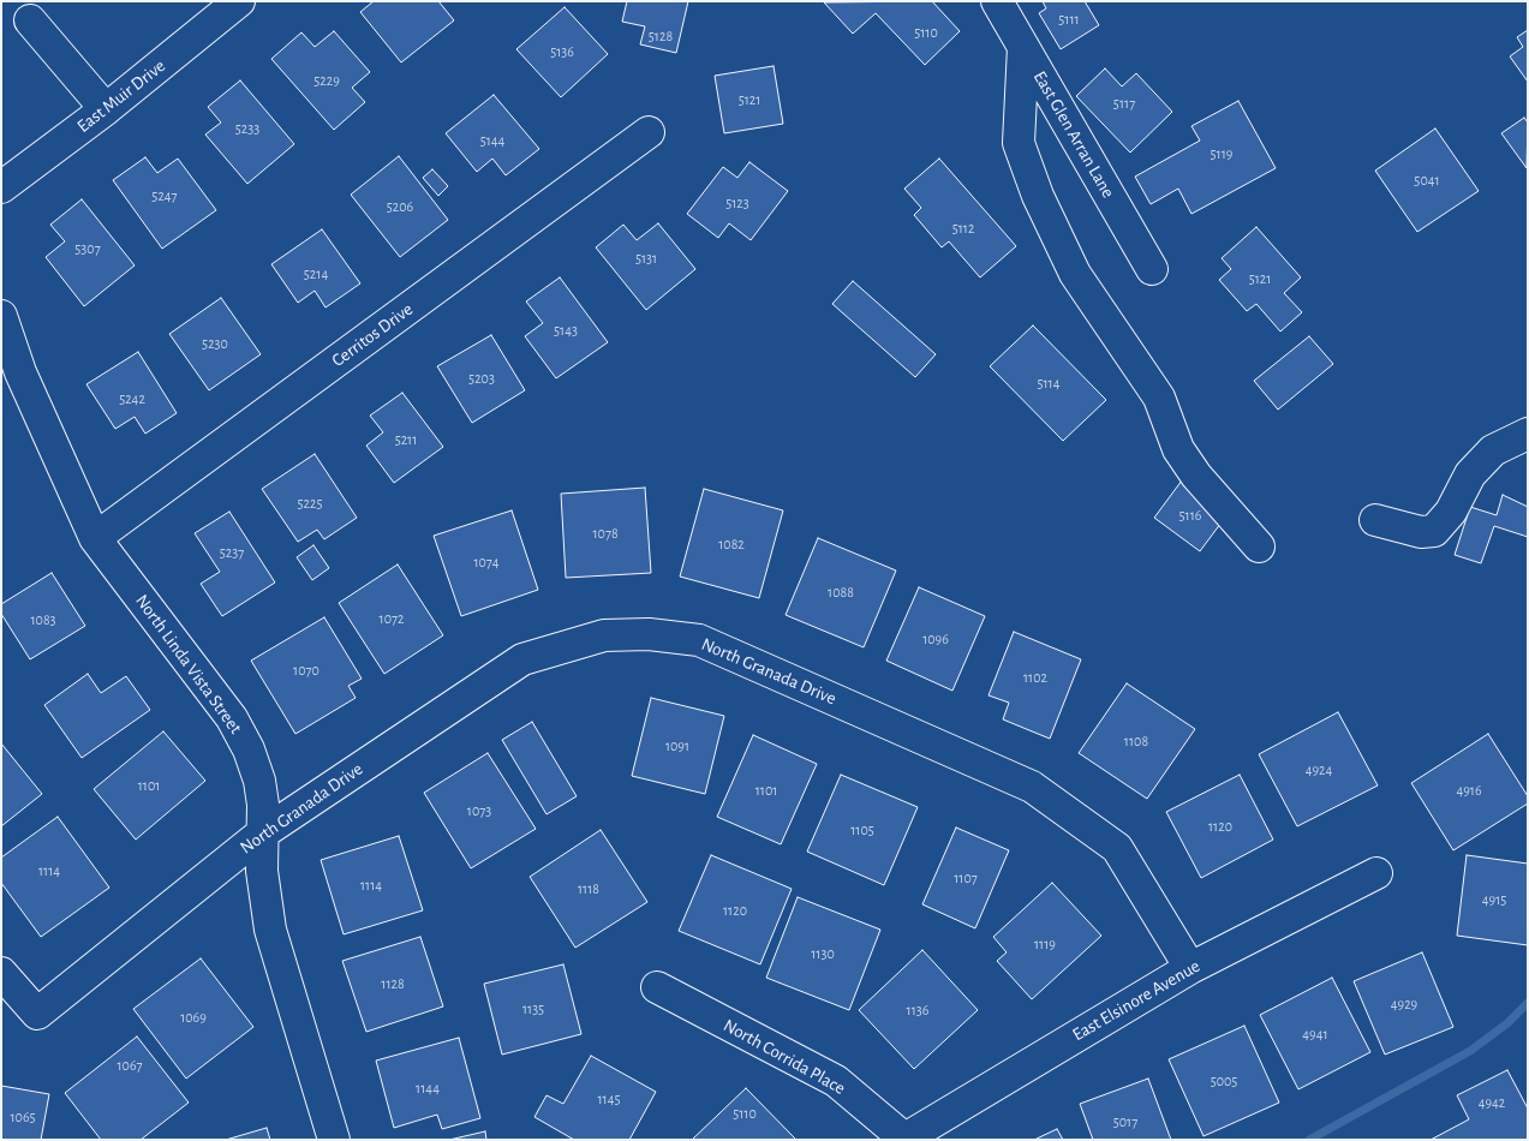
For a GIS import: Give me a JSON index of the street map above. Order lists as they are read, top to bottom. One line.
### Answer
{"streets":{"street":["East Muir Drive","East Glen Arran Lane","Cerritos Drive","North Linda Vista Street","North Granada Drive","East Elsinore Avenue","North Corrida Place"]},"crossings":[["Cerritos Drive","North Linda Vista Street"],["North Linda Vista Street","North Granada Drive"],["North Granada Drive","East Elsinore Avenue"],["East Elsinore Avenue","North Corrida Place"]],"house_numbers":["5111","5110","5128","5136","5229","5121","5117","5233","5144","5119","5041","5247","5123","5206","5112","5307","5131","5214","5121","5143","5230","5203","5114","5242","5211","5225","5116","1078","1082","5237","1074","1088","1072","1083","1096","1070","1102","1108","1091","4924","1101","1101","4916","1073","1120","1105","1114","1107","1114","1118","4915","1120","1119","1130","1128","4929","1135","1136","1069","4941","1067","5005","1144","1145","4942","5110","1065","5017"]}
